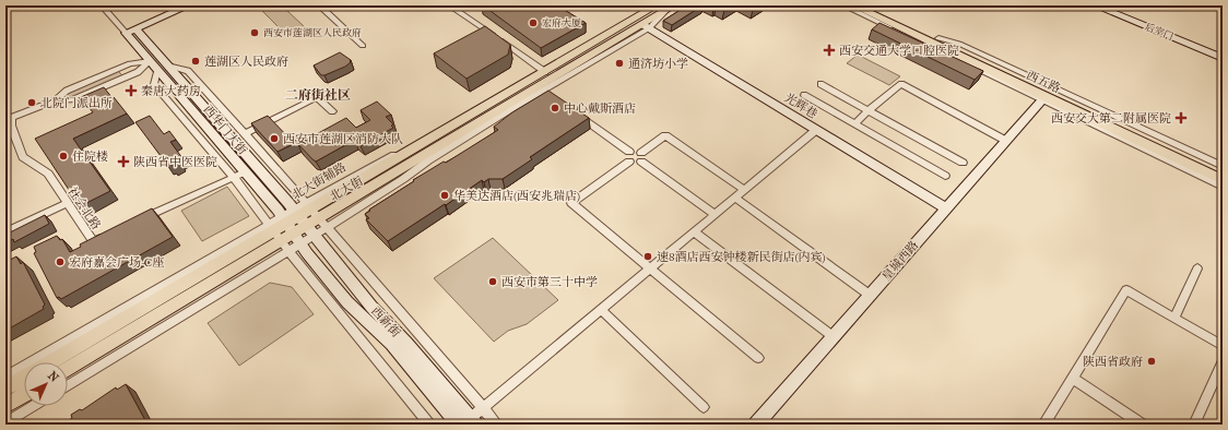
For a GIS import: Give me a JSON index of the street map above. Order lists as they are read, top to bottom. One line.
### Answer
{"streets":{"main road":["西五路","北大街"],"street":["后宰门","光辉巷","西华门大街","北大街辅路","社会北路","皇城西路","西新街"]},"crossings":[["西五路","皇城西路"],["光辉巷","北大街"],["光辉巷","皇城西路"],["西华门大街","北大街辅路"],["西华门大街","北大街"],["西华门大街","西新街"],["北大街辅路","北大街"],["北大街辅路","西新街"],["北大街","西新街"]],"districts":["二府街社区"],"places":{"other":["宏府大厦","西安市莲湖区人民政府","莲湖区人民政府","通济坊小学","北院门派出所","中心戴斯酒店","西安市莲湖区消防大队","住院楼","华美达酒店(西安兆瑞店)","速8酒店西安钟楼新民街店(内宾)","宏府嘉会广场-C座","西安市第三十中学","陕西省政府"],"health":["西安交通大学口腔医院","秦唐大药房","西安交大第二附属医院","陕西省中医医院"]},"north":"top right"}
